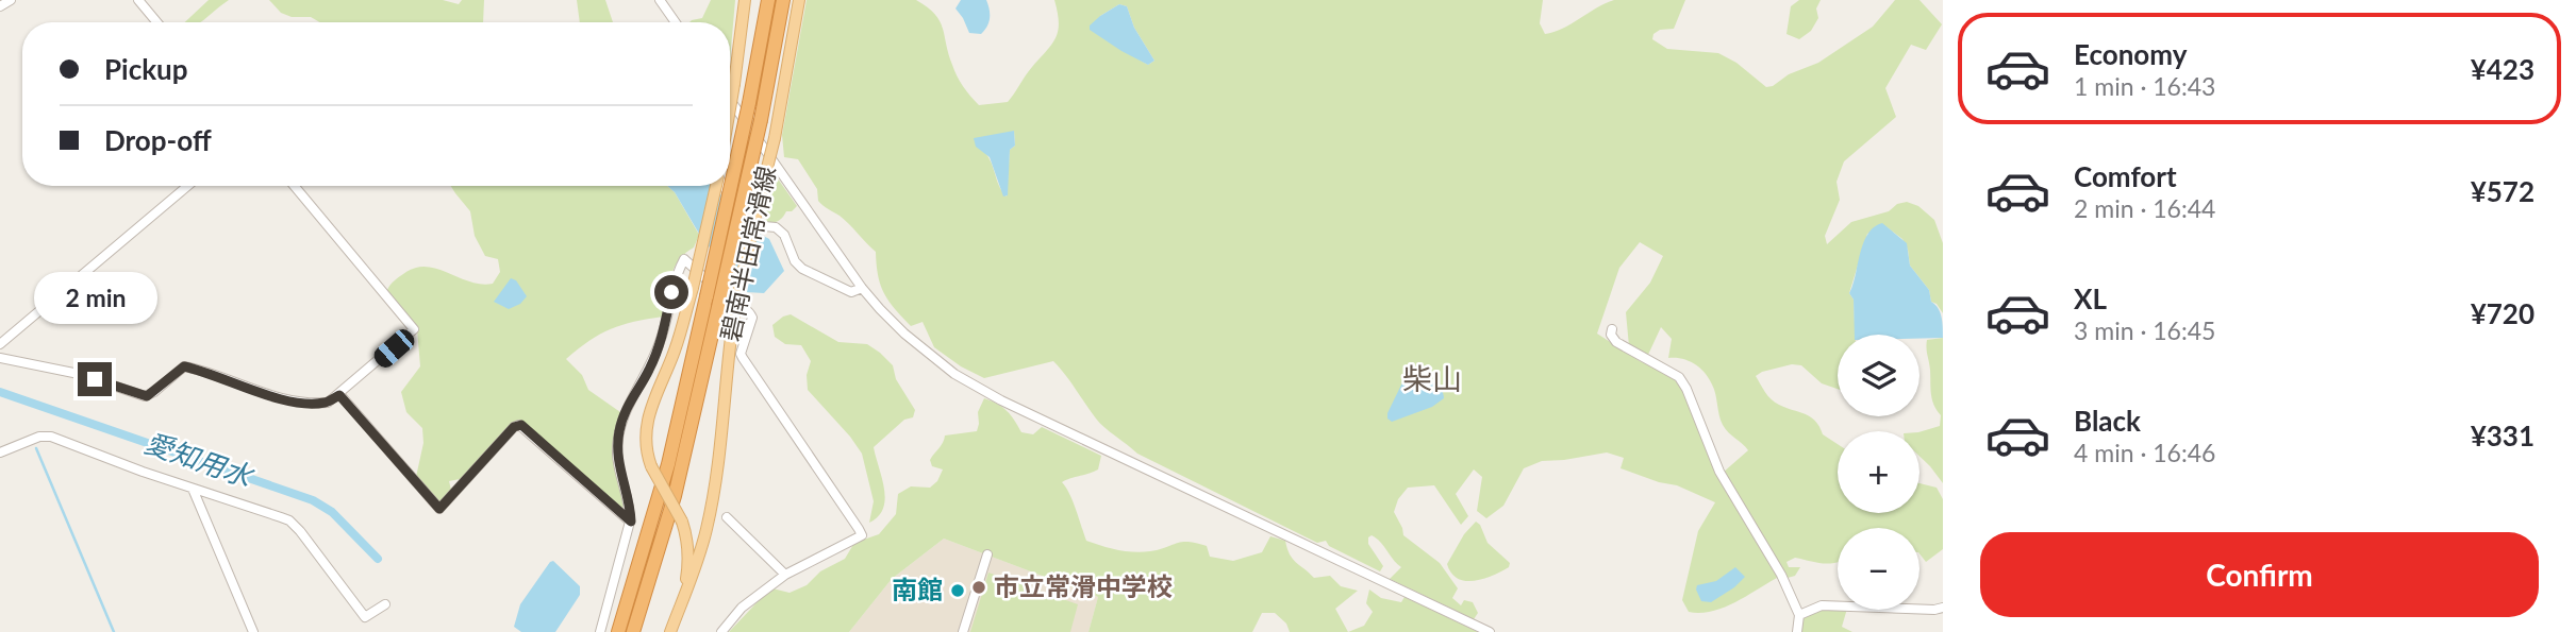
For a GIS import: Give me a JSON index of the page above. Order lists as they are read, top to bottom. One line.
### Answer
{"streets":{"main road":["碧南半田常滑線"]},"districts":["柴山"],"water":["愛知用水"],"places":["市立常滑中学校","南館"],"page":{"list":[{"name":"Economy","note":"1 min · 16:43","value":"¥423"},{"name":"Comfort","note":"2 min · 16:44","value":"¥572"},{"name":"XL","note":"3 min · 16:45","value":"¥720"},{"name":"Black","note":"4 min · 16:46","value":"¥331"}],"banner":["Pickup","Drop-off"],"bubble":"2 min","map_buttons":["+","−"],"buttons":"Confirm"}}
